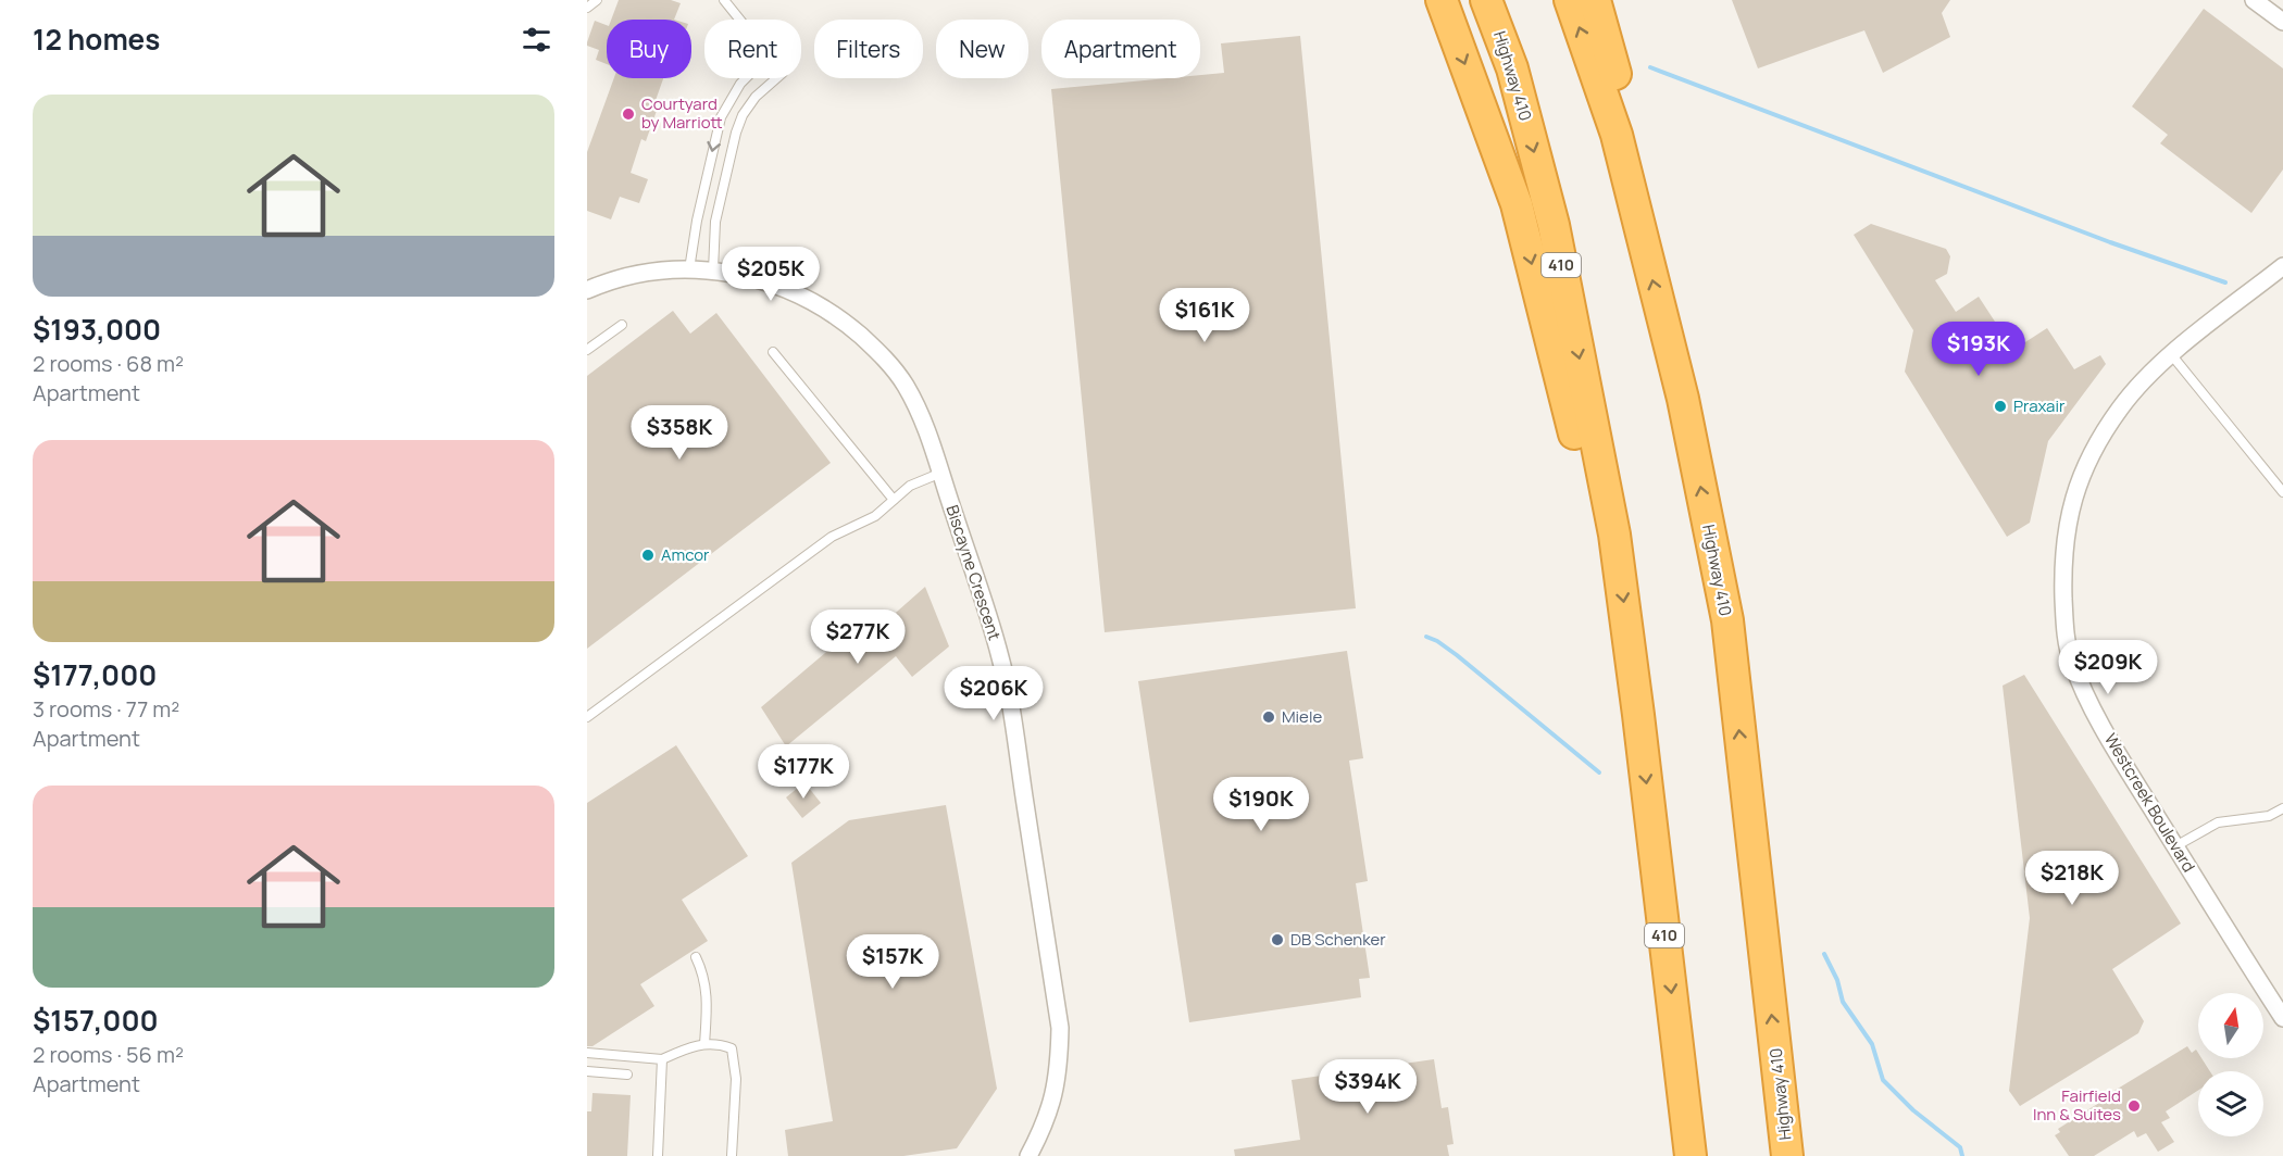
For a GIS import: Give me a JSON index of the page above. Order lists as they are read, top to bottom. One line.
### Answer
{"streets":{"highway":["Highway 410","410"],"street":["Biscayne Crescent","Westcreek Boulevard"]},"places":["Courtyard by Marriott","Praxair","Amcor","Miele","DB Schenker","Fairfield Inn & Suites"],"north":"top","page":{"heading":"12 homes","chip":["Buy","Rent","Filters","New","Apartment"],"list":[{"name":"$193,000","note":"2 rooms · 68 m² · Apartment"},{"name":"$177,000","note":"3 rooms · 77 m² · Apartment"},{"name":"$157,000","note":"2 rooms · 56 m² · Apartment"}],"price":["$205K","$161K","$193K","$358K","$277K","$209K","$206K","$177K","$190K","$218K","$157K","$394K"]}}
